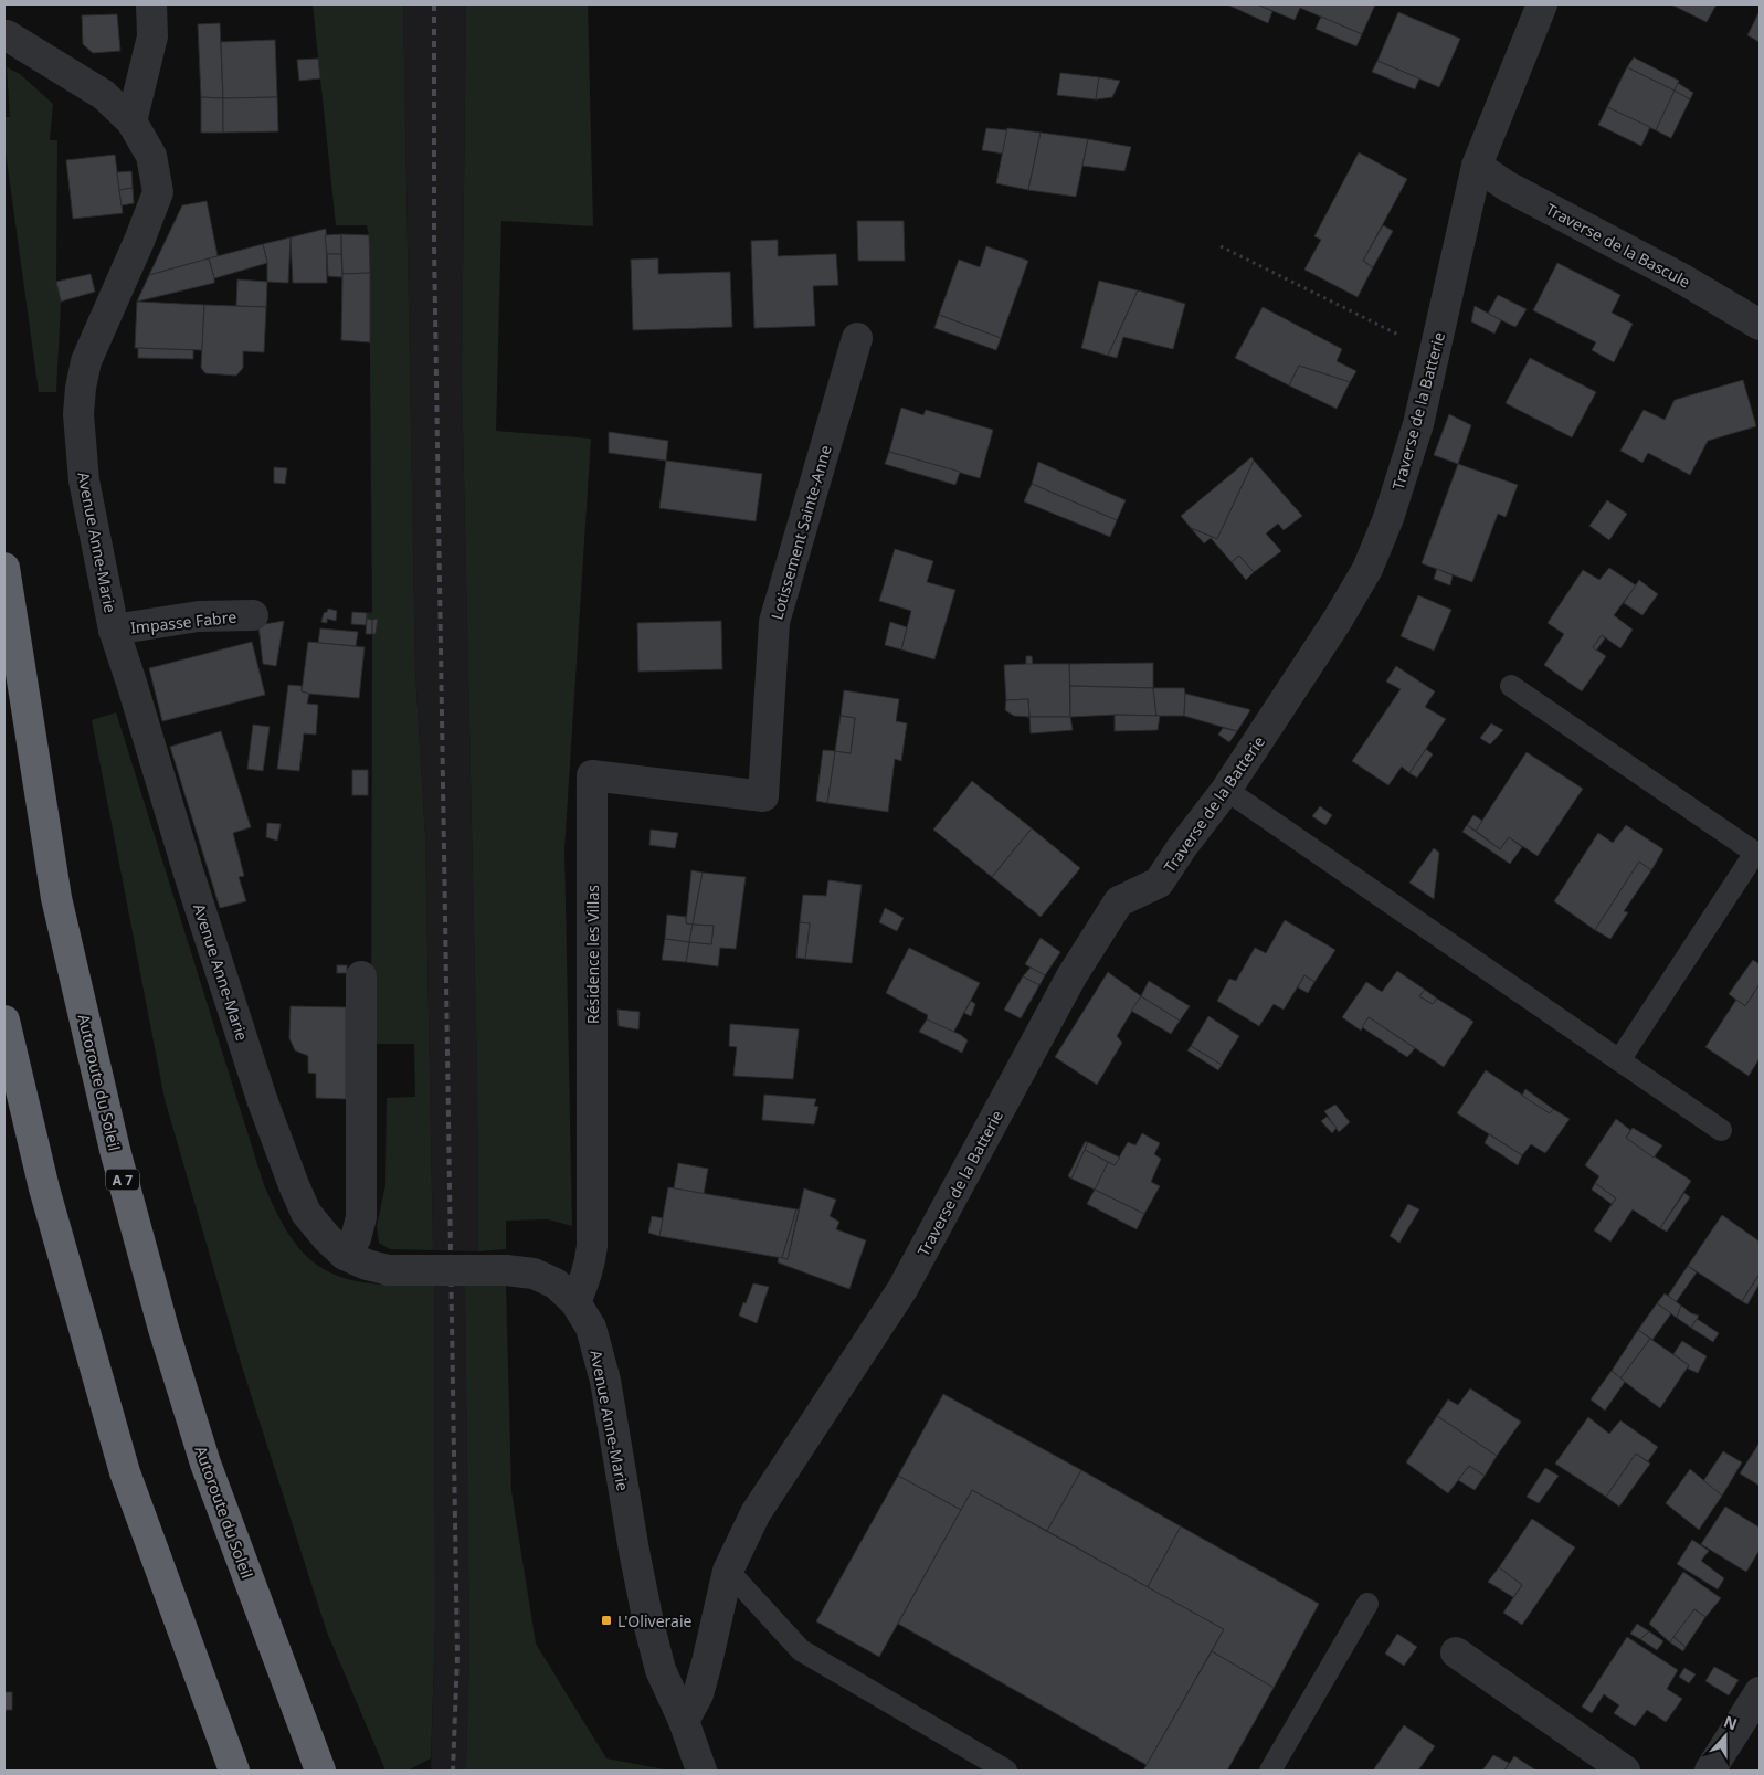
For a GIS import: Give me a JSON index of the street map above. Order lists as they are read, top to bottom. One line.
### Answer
{"streets":{"highway":["Autoroute du Soleil","A 7"],"street":["Traverse de la Bascule","Traverse de la Batterie","Lotissement Sainte-Anne","Avenue Anne-Marie","Impasse Fabre","Résidence les Villas"]},"crossings":[["Traverse de la Bascule","Traverse de la Batterie"],["Traverse de la Batterie","Avenue Anne-Marie"],["Lotissement Sainte-Anne","Résidence les Villas"],["Avenue Anne-Marie","Impasse Fabre"],["Avenue Anne-Marie","Résidence les Villas"]],"places":{"transit":["L'Oliveraie"]},"north":"top"}
